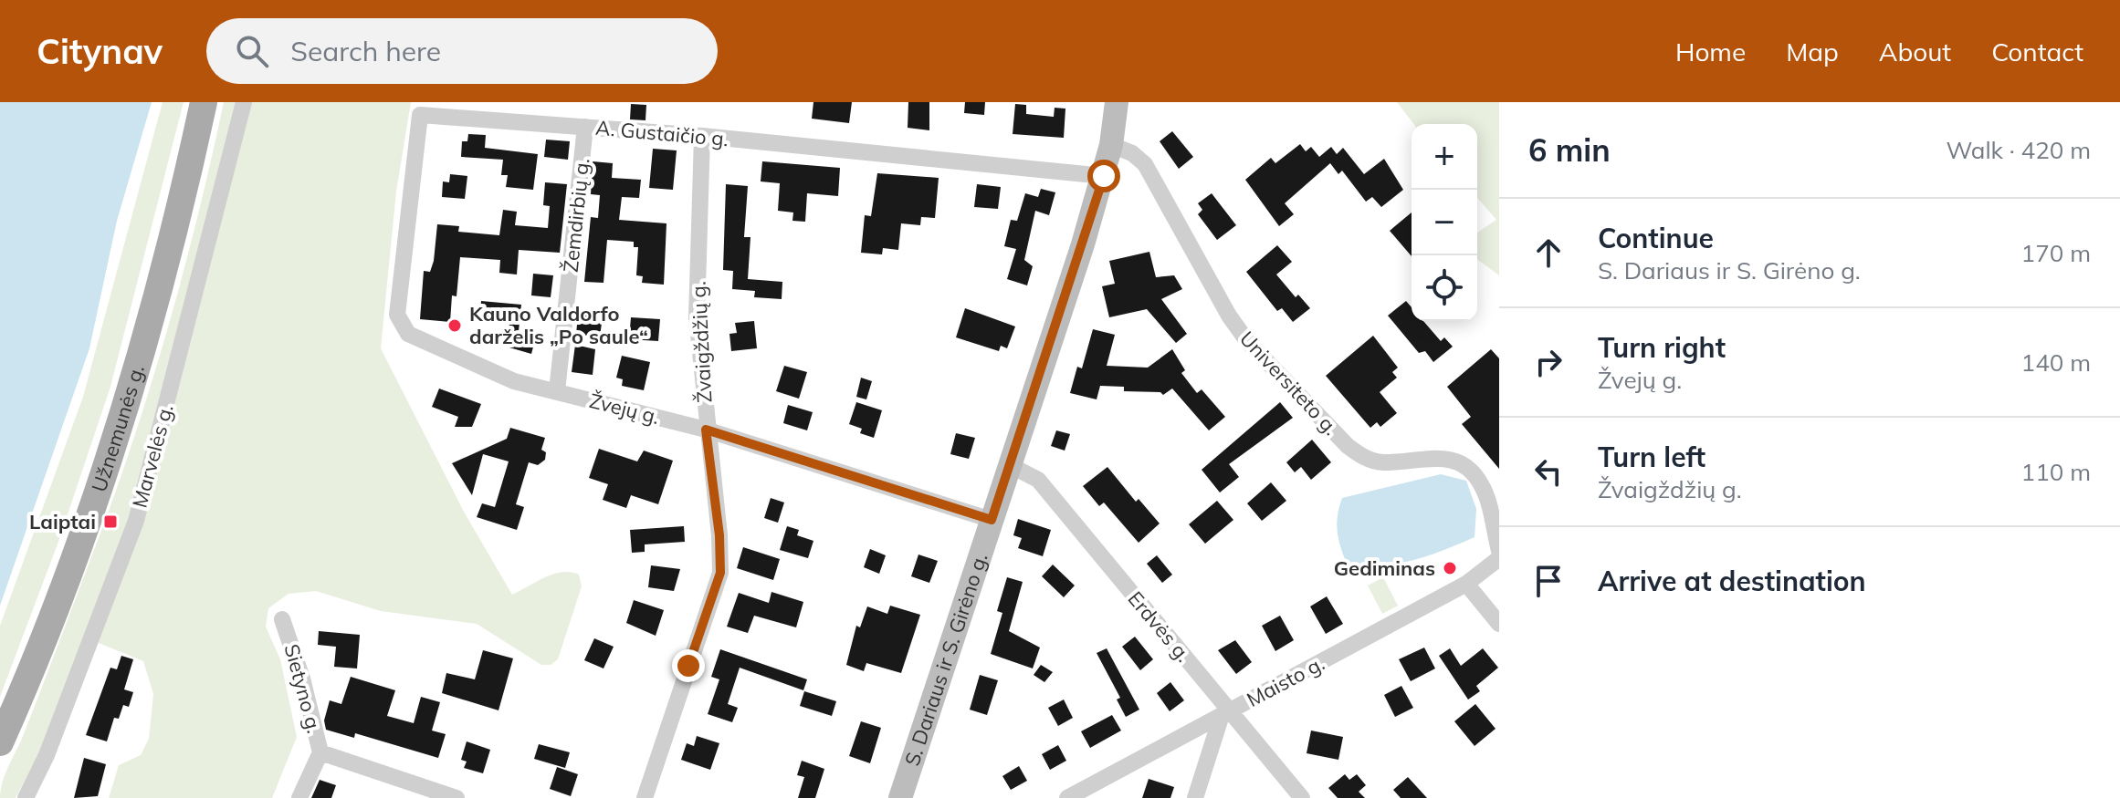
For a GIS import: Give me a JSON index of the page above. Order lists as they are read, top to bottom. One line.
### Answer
{"streets":{"main road":["Užnemunės g."],"street":["A. Gustaičio g.","Žemdirbių g.","Žvaigždžių g.","Universiteto g.","Žvejų g.","Marvelės g.","Erdvės g.","S. Dariaus ir S. Girėno g.","Maisto g.","Sietyno g."]},"crossings":[["A. Gustaičio g.","Žemdirbių g."],["A. Gustaičio g.","Žvaigždžių g."],["A. Gustaičio g.","Žvejų g."],["A. Gustaičio g.","S. Dariaus ir S. Girėno g."],["Žemdirbių g.","Žvejų g."],["Žvaigždžių g.","Žvejų g."],["Universiteto g.","S. Dariaus ir S. Girėno g."],["Žvejų g.","S. Dariaus ir S. Girėno g."],["Erdvės g.","S. Dariaus ir S. Girėno g."],["Erdvės g.","Maisto g."]],"places":{"other":["Kauno Valdorfo darželis „Po saule“","Gediminas"],"transit":["Laiptai"]},"page":{"header":"Citynav","search":"Search here","nav":["Home","Map","About","Contact"],"heading":["6 min","Walk · 420 m"],"map_buttons":["+","−"],"list":[["Continue","S. Dariaus ir S. Girėno g.","170 m"],["Turn right","Žvejų g.","140 m"],["Turn left","Žvaigždžių g.","110 m"],"Arrive at destination"]}}
